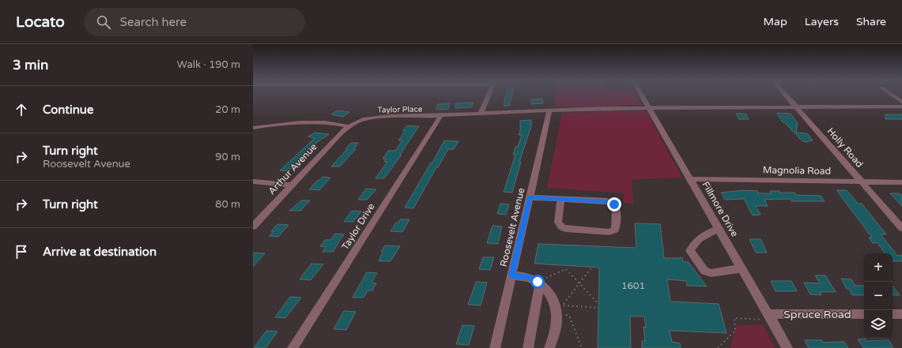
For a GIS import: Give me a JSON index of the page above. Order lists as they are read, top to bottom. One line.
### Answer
{"streets":{"street":["Taylor Place","Holly Road","Arthur Avenue","Magnolia Road","Fillmore Drive","Taylor Drive","Roosevelt Avenue","Spruce Road"]},"crossings":[["Taylor Place","Holly Road"],["Taylor Place","Arthur Avenue"],["Taylor Place","Fillmore Drive"],["Taylor Place","Taylor Drive"],["Taylor Place","Roosevelt Avenue"],["Holly Road","Magnolia Road"],["Magnolia Road","Fillmore Drive"],["Fillmore Drive","Spruce Road"]],"house_numbers":["1601"],"page":{"header":"Locato","search":"Search here","nav":["Map","Layers","Share"],"heading":["3 min","Walk · 190 m"],"list":[["Continue","20 m"],["Turn right","Roosevelt Avenue","90 m"],["Turn right","80 m"],"Arrive at destination"],"map_buttons":["+","−"]}}
